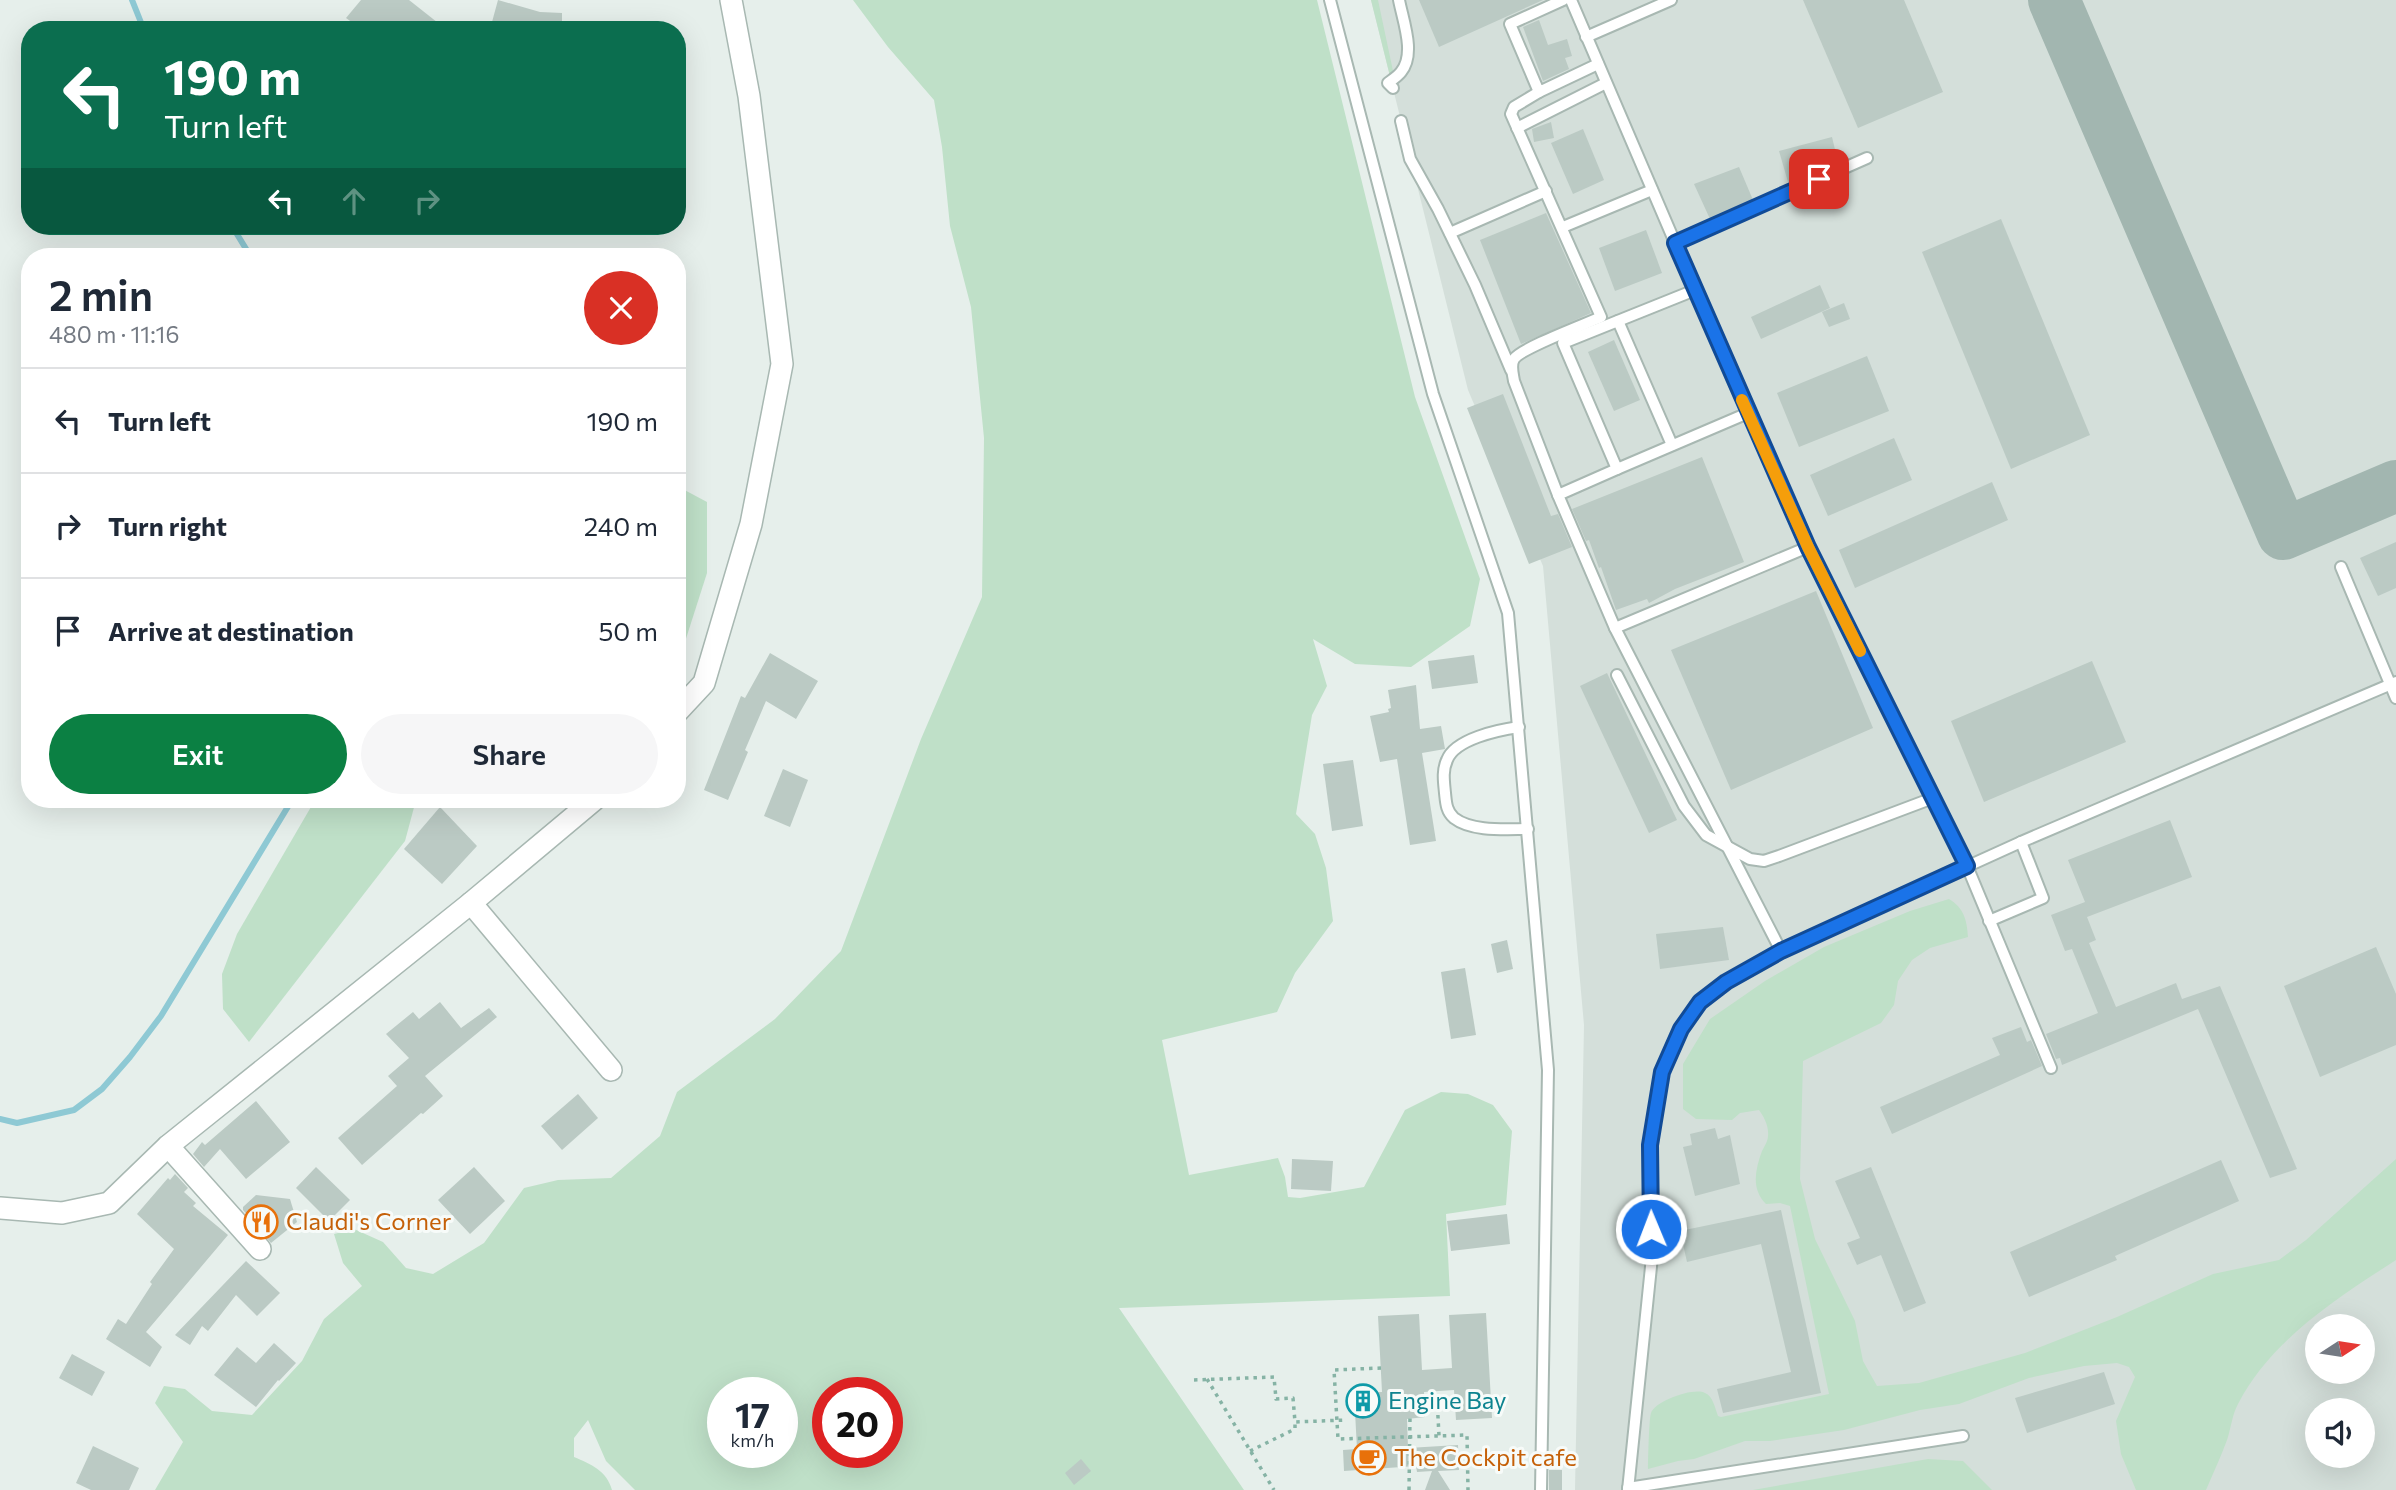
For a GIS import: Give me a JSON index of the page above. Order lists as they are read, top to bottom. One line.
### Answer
{"places":{"restaurant":["Claudi's Corner"],"building":["Engine Bay"],"cafe":["The Cockpit cafe"]},"north":"right","page":{"turn":["190 m","Turn left"],"heading":["2 min","480 m · 11:16"],"list":[{"name":"Turn left","value":"190 m"},{"name":"Turn right","value":"240 m"},{"name":"Arrive at destination","value":"50 m"}],"buttons":["Exit","Share"],"speed":"17 km/h","limit":"20"}}
